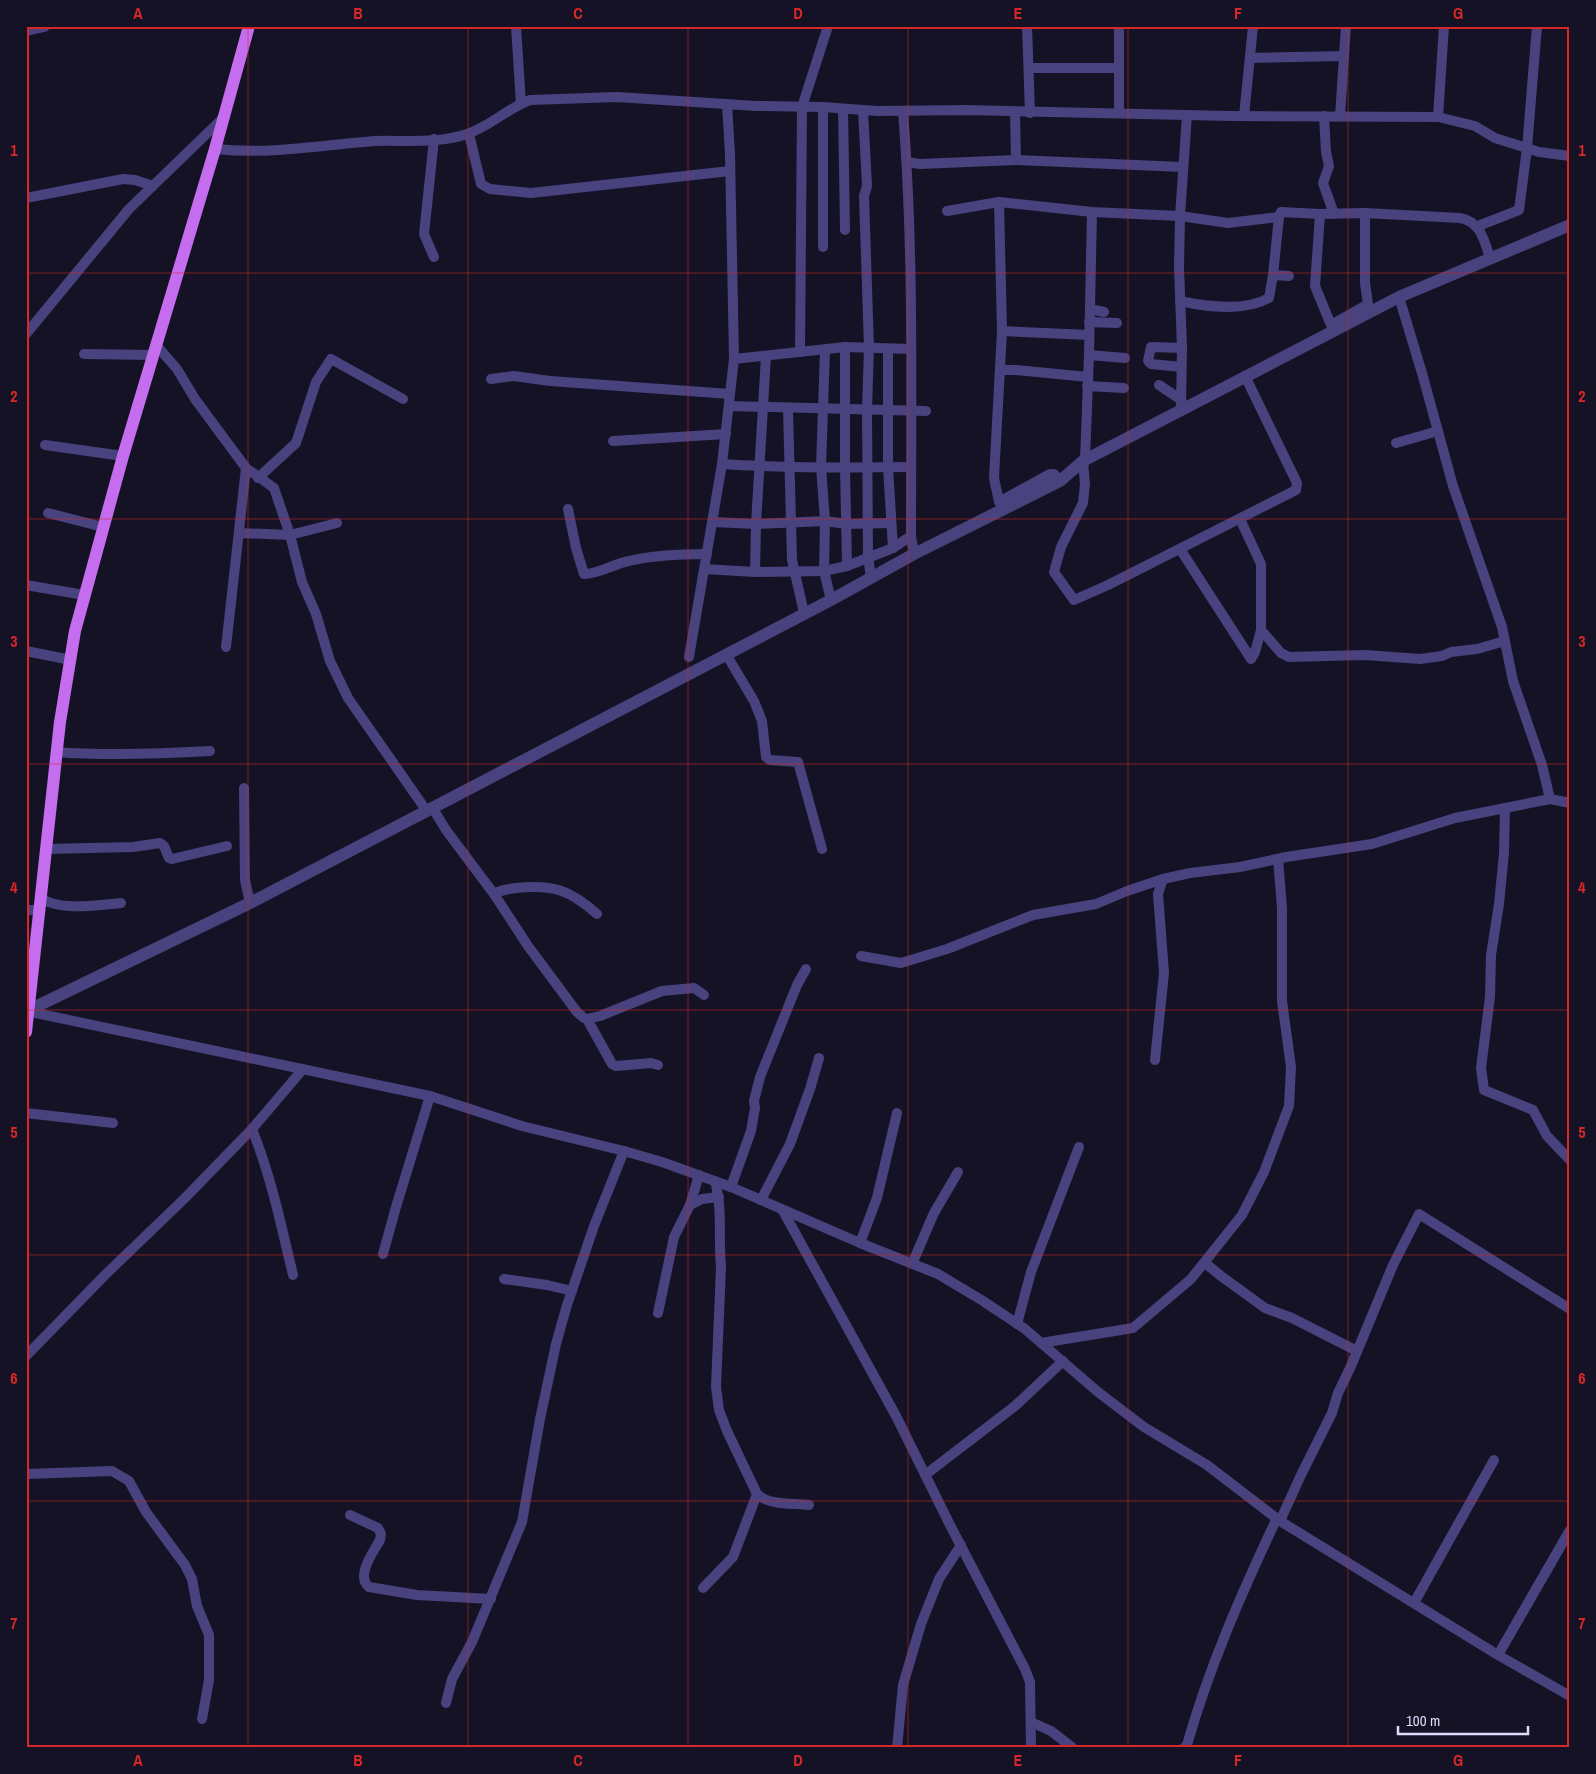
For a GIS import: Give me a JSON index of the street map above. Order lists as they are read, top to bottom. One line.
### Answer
{"scale_bar":"100 m","grid":{"columns":["A","B","C","D","E","F","G"],"rows":["1","2","3","4","5","6","7"]}}
